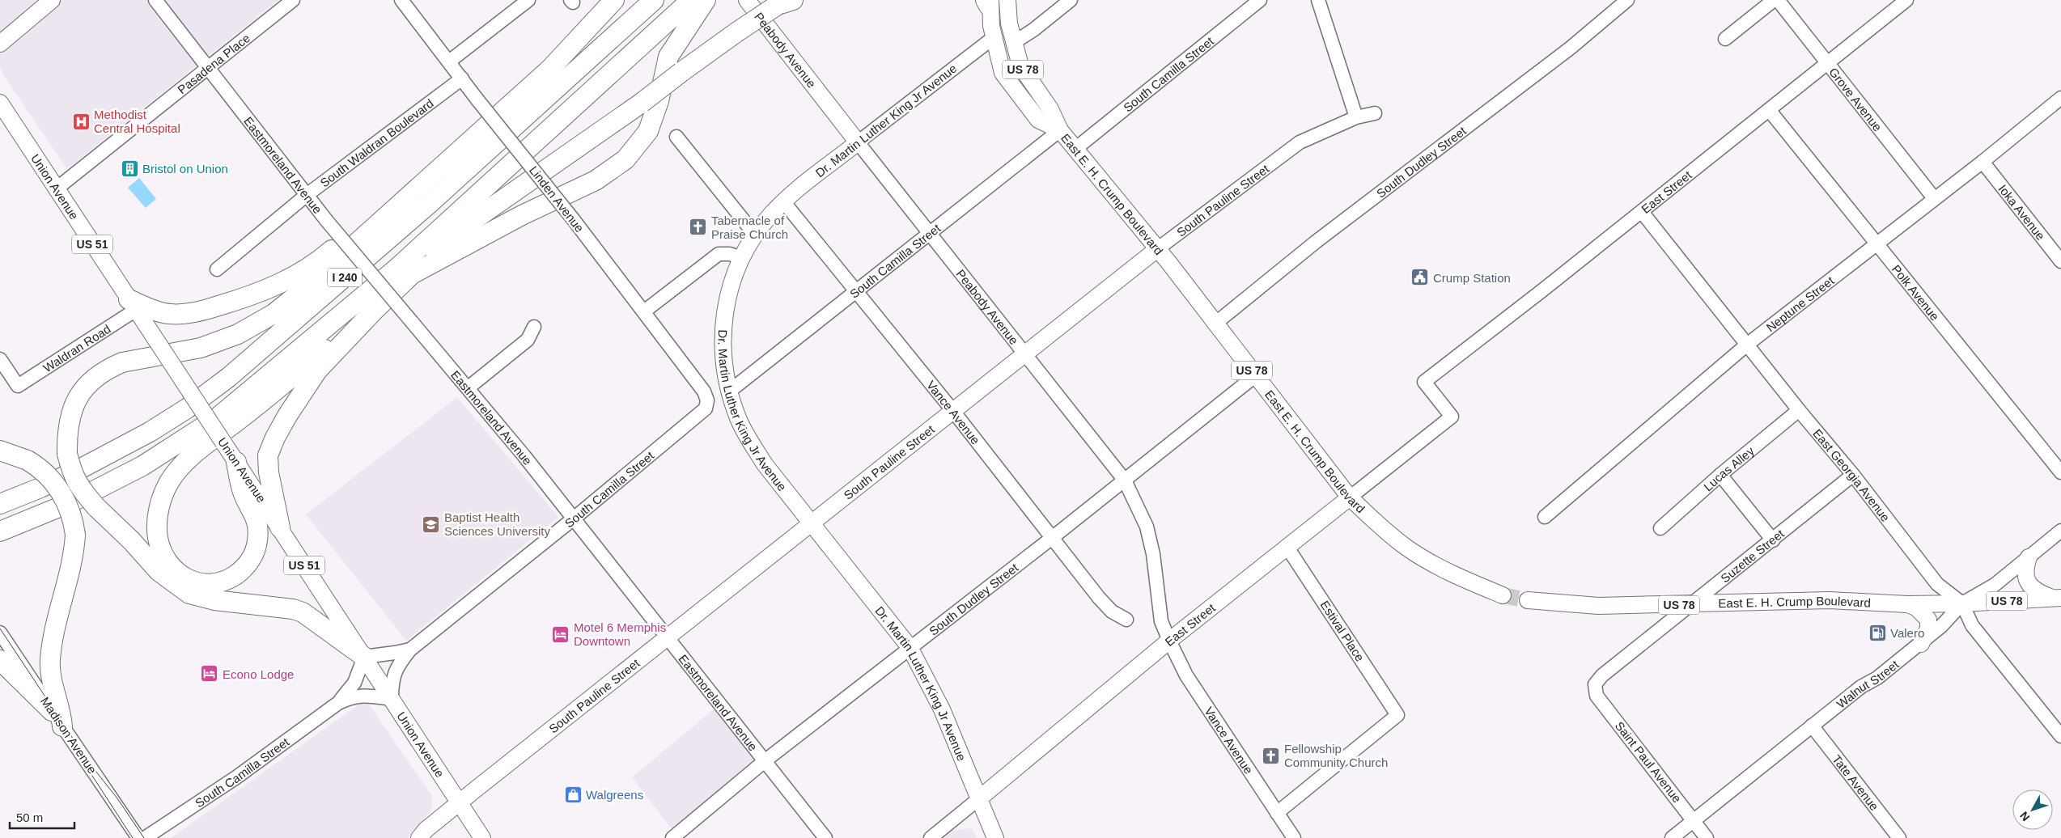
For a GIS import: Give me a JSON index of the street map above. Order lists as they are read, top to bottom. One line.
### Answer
{"streets":{"highway":["I 240"],"main road":["Peabody Avenue","US 78","Dr. Martin Luther King Jr Avenue","Union Avenue","East Street","East E. H. Crump Boulevard","South Pauline Street","US 51"],"street":["Pasadena Place","South Camilla Street","Grove Avenue","South Waldran Boulevard","South Dudley Street","Eastmoreland Avenue","Linden Avenue","Ioka Avenue","Polk Avenue","Neptune Street","Waldran Road","Vance Avenue","Lucas Alley","East Georgia Avenue","Suzette Street","Estival Place","Walnut Street","Madison Avenue","Saint Paul Avenue","Tate Avenue"]},"crossings":[["Peabody Avenue","South Camilla Street"],["Peabody Avenue","Dr. Martin Luther King Jr Avenue"],["Peabody Avenue","South Dudley Street"],["Peabody Avenue","East Street"],["Peabody Avenue","South Pauline Street"],["Peabody Avenue","Vance Avenue"],["Pasadena Place","Eastmoreland Avenue"],["Pasadena Place","Union Avenue"],["South Camilla Street","Dr. Martin Luther King Jr Avenue"],["South Camilla Street","Eastmoreland Avenue"],["South Camilla Street","Union Avenue"],["South Camilla Street","East E. H. Crump Boulevard"],["South Camilla Street","Linden Avenue"],["South Camilla Street","Vance Avenue"],["Grove Avenue","East Street"],["Grove Avenue","Neptune Street"],["Dr. Martin Luther King Jr Avenue","South Dudley Street"],["Dr. Martin Luther King Jr Avenue","East Street"],["Dr. Martin Luther King Jr Avenue","East E. H. Crump Boulevard"],["Dr. Martin Luther King Jr Avenue","South Pauline Street"],["Dr. Martin Luther King Jr Avenue","Vance Avenue"],["South Waldran Boulevard","Eastmoreland Avenue"],["South Waldran Boulevard","Linden Avenue"],["South Dudley Street","Eastmoreland Avenue"],["South Dudley Street","East E. H. Crump Boulevard"],["South Dudley Street","Vance Avenue"],["Eastmoreland Avenue","South Pauline Street"],["Union Avenue","South Pauline Street"],["Union Avenue","Waldran Road"],["East Street","East E. H. Crump Boulevard"],["East Street","Polk Avenue"],["East Street","Vance Avenue"],["East Street","East Georgia Avenue"],["East Street","Estival Place"],["East E. H. Crump Boulevard","South Pauline Street"],["East E. H. Crump Boulevard","East Georgia Avenue"],["East E. H. Crump Boulevard","Suzette Street"],["East E. H. Crump Boulevard","Walnut Street"],["South Pauline Street","Vance Avenue"],["Ioka Avenue","Neptune Street"],["Polk Avenue","Neptune Street"],["Neptune Street","East Georgia Avenue"],["Vance Avenue","Estival Place"],["Lucas Alley","East Georgia Avenue"],["East Georgia Avenue","Suzette Street"],["East Georgia Avenue","Walnut Street"],["Suzette Street","Saint Paul Avenue"],["Walnut Street","Saint Paul Avenue"],["Walnut Street","Tate Avenue"]],"places":{"hospital":["Methodist Central Hospital"],"building":["Bristol on Union"],"church":["Tabernacle of Praise Church","Fellowship Community Church"],"public building":["Crump Station"],"school or university":["Baptist Health Sciences University"],"fuel station":["Valero"],"hotel":["Motel 6 Memphis Downtown","Econo Lodge"],"shop":["Walgreens"]},"scale_bar":"50 m","north":"bottom left"}
